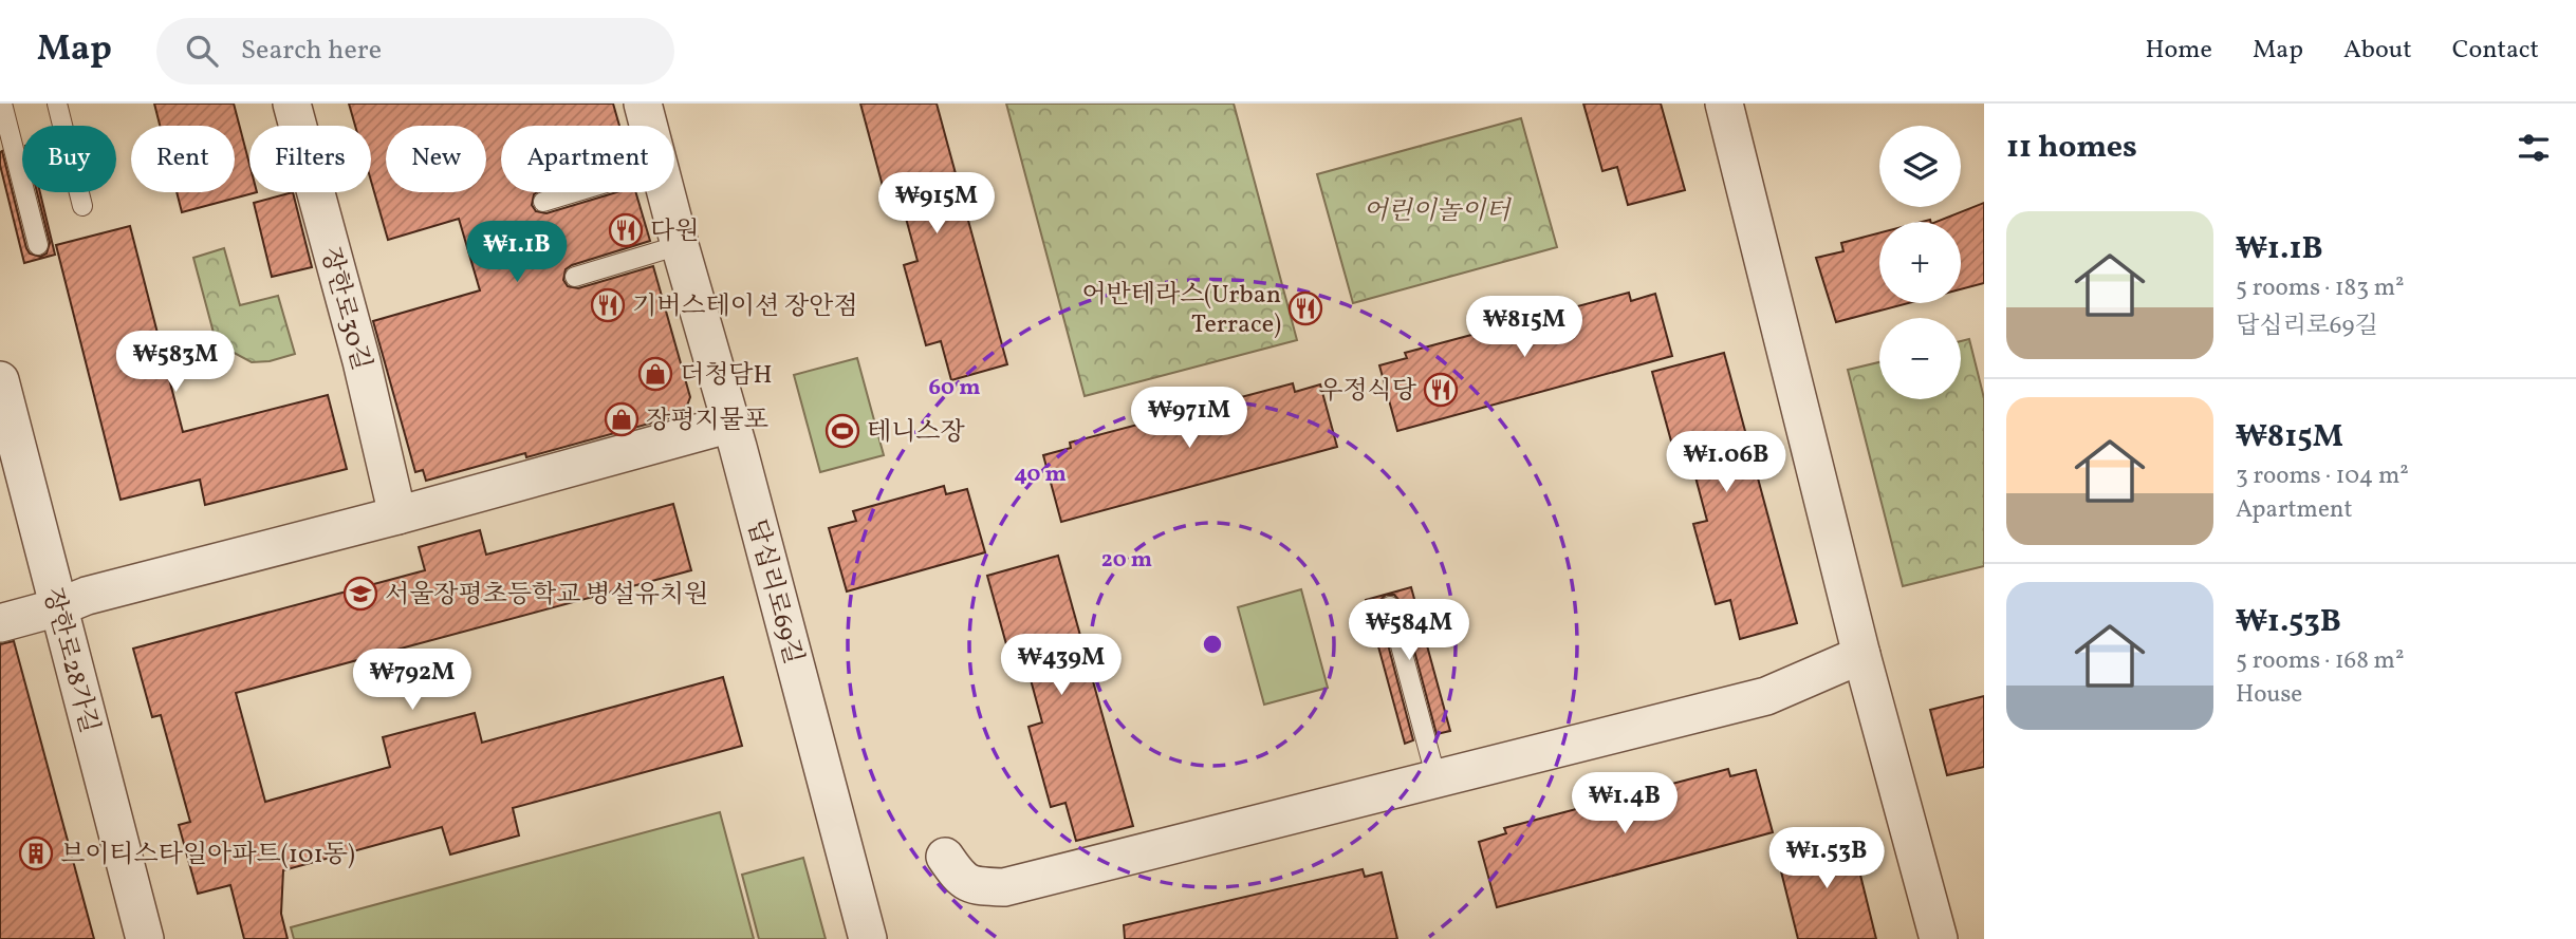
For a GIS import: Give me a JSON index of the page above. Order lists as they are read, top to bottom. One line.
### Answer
{"streets":{"street":["장한로30길","답십리로69길","장한로28가길"]},"parks":["어린이놀이터"],"places":{"restaurant":["다원","기버스테이션 장안점","어반테라스(Urban Terrace)","우정식당"],"shop":["더청담H","장평지물포"],"sports":["테니스장"],"school or university":["서울장평초등학교 병설유치원"],"building":["브이티스타일아파트(101동)"]},"page":{"header":"Map","search":"Search here","nav":["Home","Map","About","Contact"],"heading":"11 homes","map_buttons":["+","−"],"chip":["Buy","Rent","Filters","New","Apartment"],"price":["₩915M","₩1.1B","₩815M","₩583M","₩971M","₩1.06B","₩584M","₩439M","₩792M","₩1.4B","₩1.53B"],"list":[{"name":"₩1.1B","note":"5 rooms · 183 m² · 답십리로69길"},{"name":"₩815M","note":"3 rooms · 104 m² · Apartment"},{"name":"₩1.53B","note":"5 rooms · 168 m² · House"}]},"rings":["60 m","40 m","20 m"]}
